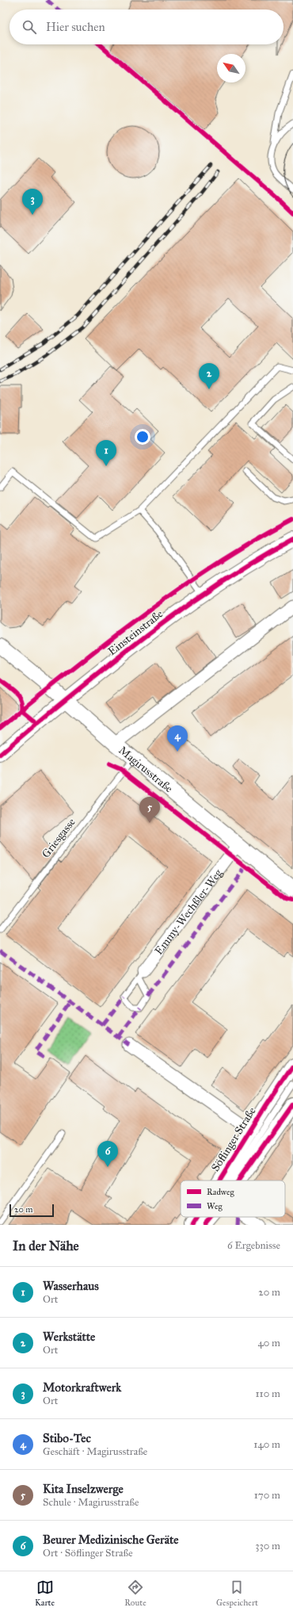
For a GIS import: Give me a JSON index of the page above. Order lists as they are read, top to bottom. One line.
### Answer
{"streets":{"street":["Einsteinstraße","Magirusstraße","Emmy-Wechßler-Weg","Söflinger Straße"],"lane":["Griesgasse"]},"crossings":[["Einsteinstraße","Magirusstraße"],["Magirusstraße","Griesgasse"],["Magirusstraße","Emmy-Wechßler-Weg"]],"legend":["Radweg","Weg"],"scale_bar":"20 m","north":"top left","page":{"search":"Hier suchen","pins":["3","2","1","4","5","6"],"scale":"20 m","heading":["In der Nähe","6 Ergebnisse"],"list":[{"mark":"1","name":"Wasserhaus","note":"Ort","value":"20 m"},{"mark":"2","name":"Werkstätte","note":"Ort","value":"40 m"},{"mark":"3","name":"Motorkraftwerk","note":"Ort","value":"110 m"},{"mark":"4","name":"Stibo-Tec","note":"Geschäft · Magirusstraße","value":"140 m"},{"mark":"5","name":"Kita Inselzwerge","note":"Schule · Magirusstraße","value":"170 m"},{"mark":"6","name":"Beurer Medizinische Geräte","note":"Ort · Söflinger Straße","value":"330 m"}],"nav":["Karte","Route","Gespeichert"]}}
